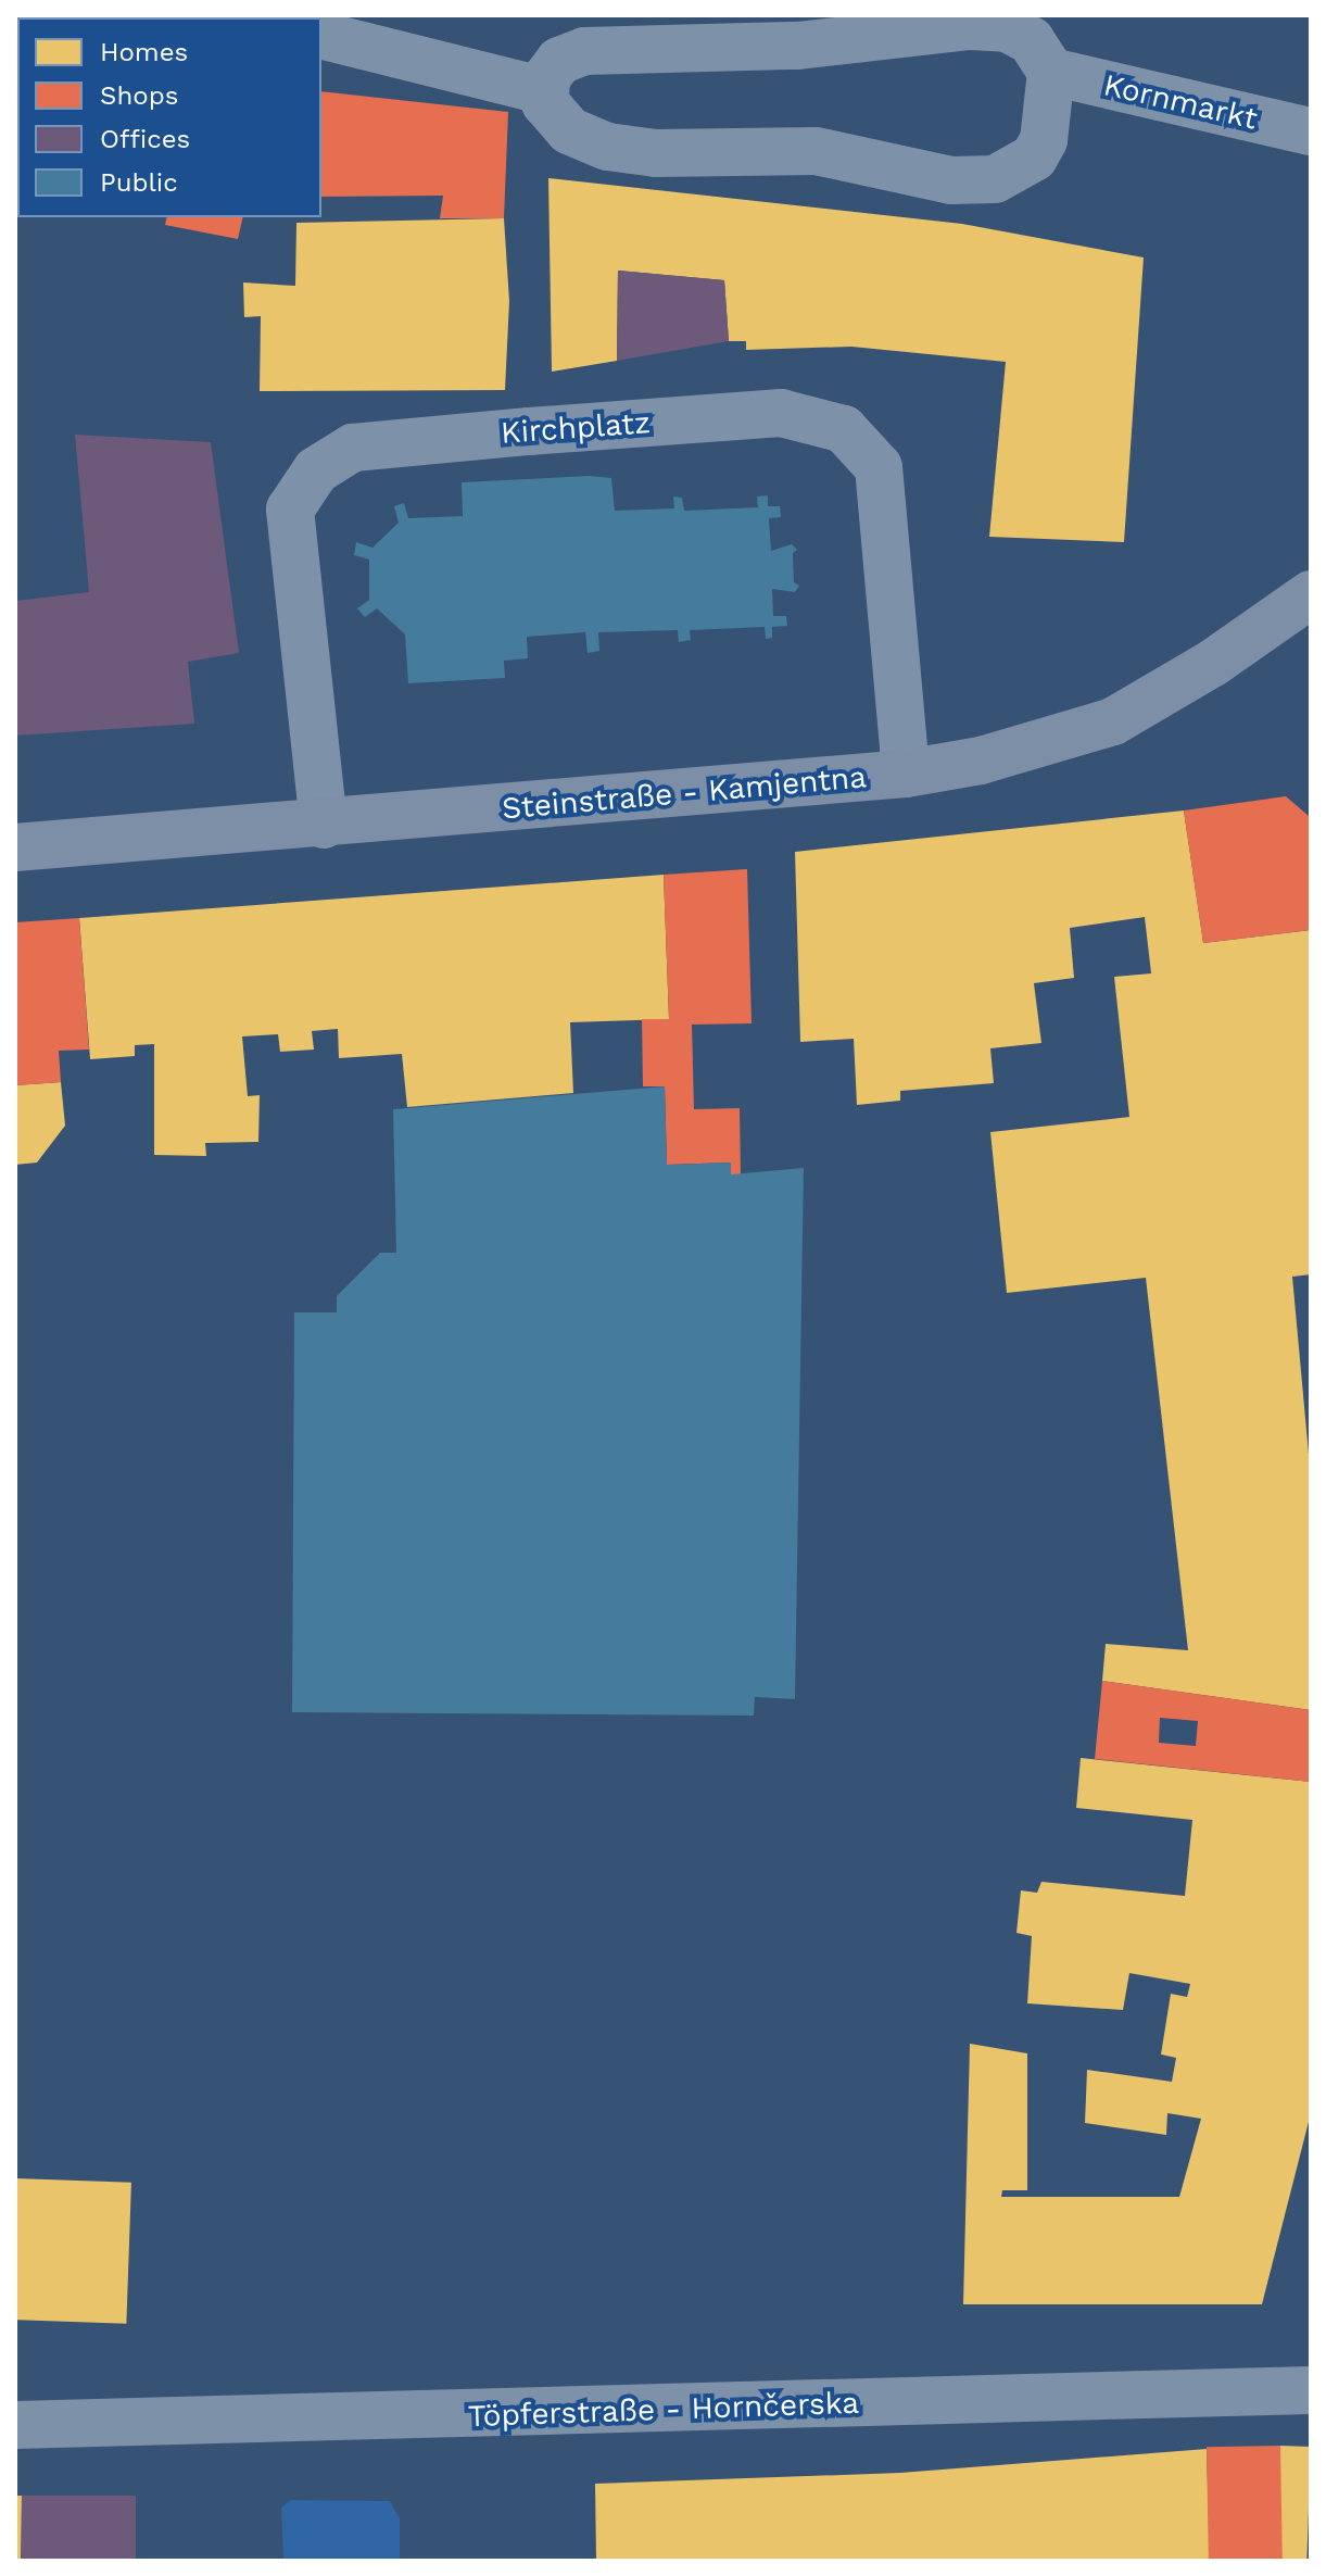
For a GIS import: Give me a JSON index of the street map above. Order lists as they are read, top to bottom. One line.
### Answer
{"streets":{"main road":["Steinstraße - Kamjentna"],"street":["Kornmarkt","Kirchplatz","Töpferstraße - Hornčerska"]},"crossings":[["Kirchplatz","Steinstraße - Kamjentna"]],"legend":["Homes","Shops","Offices","Public"]}
